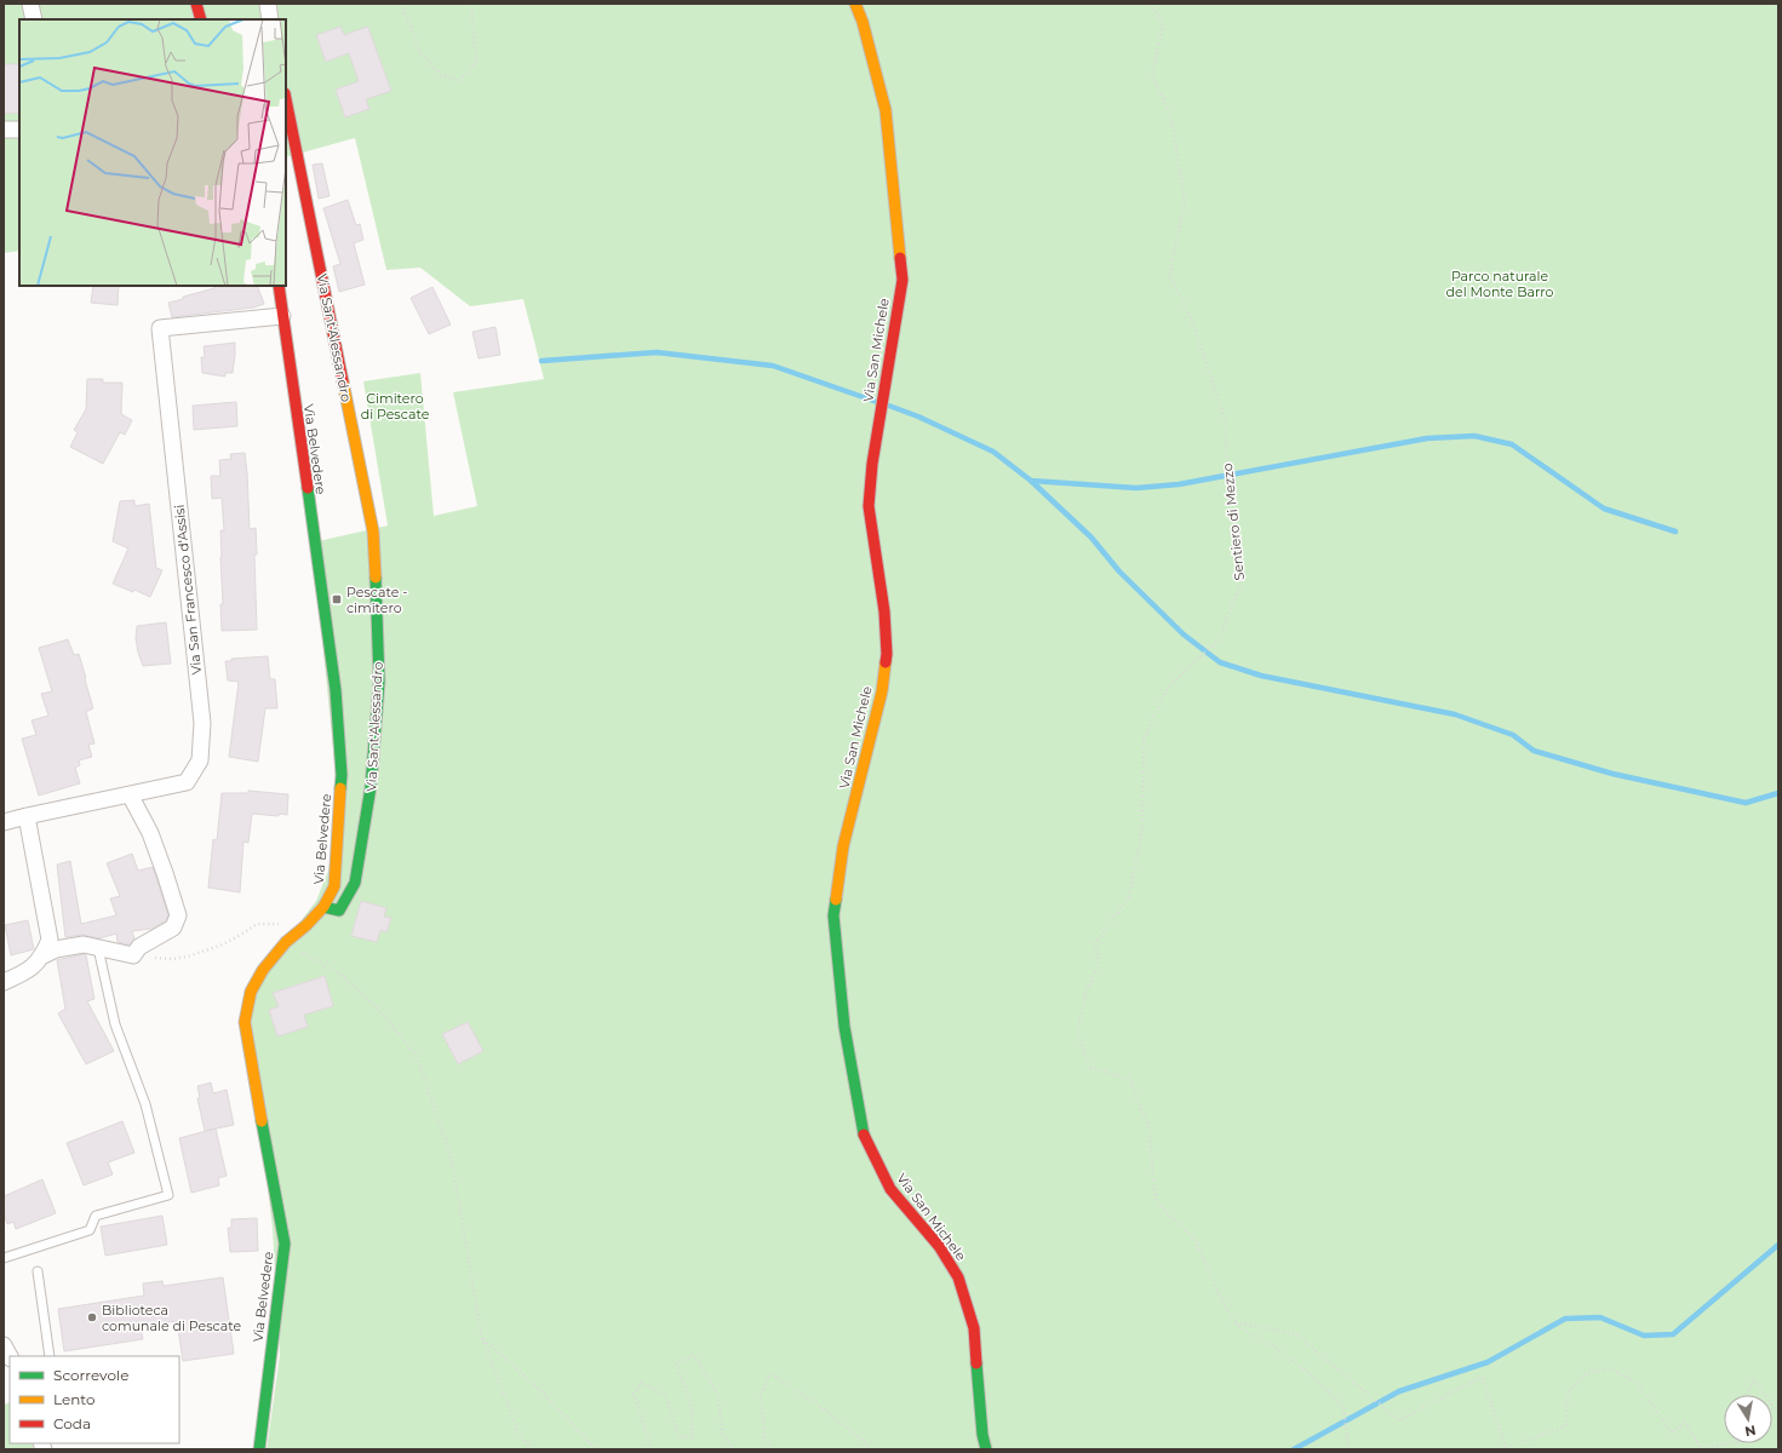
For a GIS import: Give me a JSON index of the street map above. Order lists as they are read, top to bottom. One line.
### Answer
{"streets":{"street":["Via Sant'Alessandro","Via San Michele","Via Belvedere","Via San Francesco d'Assisi"],"path":["Sentiero di Mezzo"]},"crossings":[["Via Sant'Alessandro","Via Belvedere"],["Via Belvedere","Via San Francesco d'Assisi"]],"parks":["Parco naturale del Monte Barro","Cimitero di Pescate"],"places":{"transit":["Pescate - cimitero"],"other":["Biblioteca comunale di Pescate"]},"legend":["Scorrevole","Lento","Coda"],"north":"bottom"}
